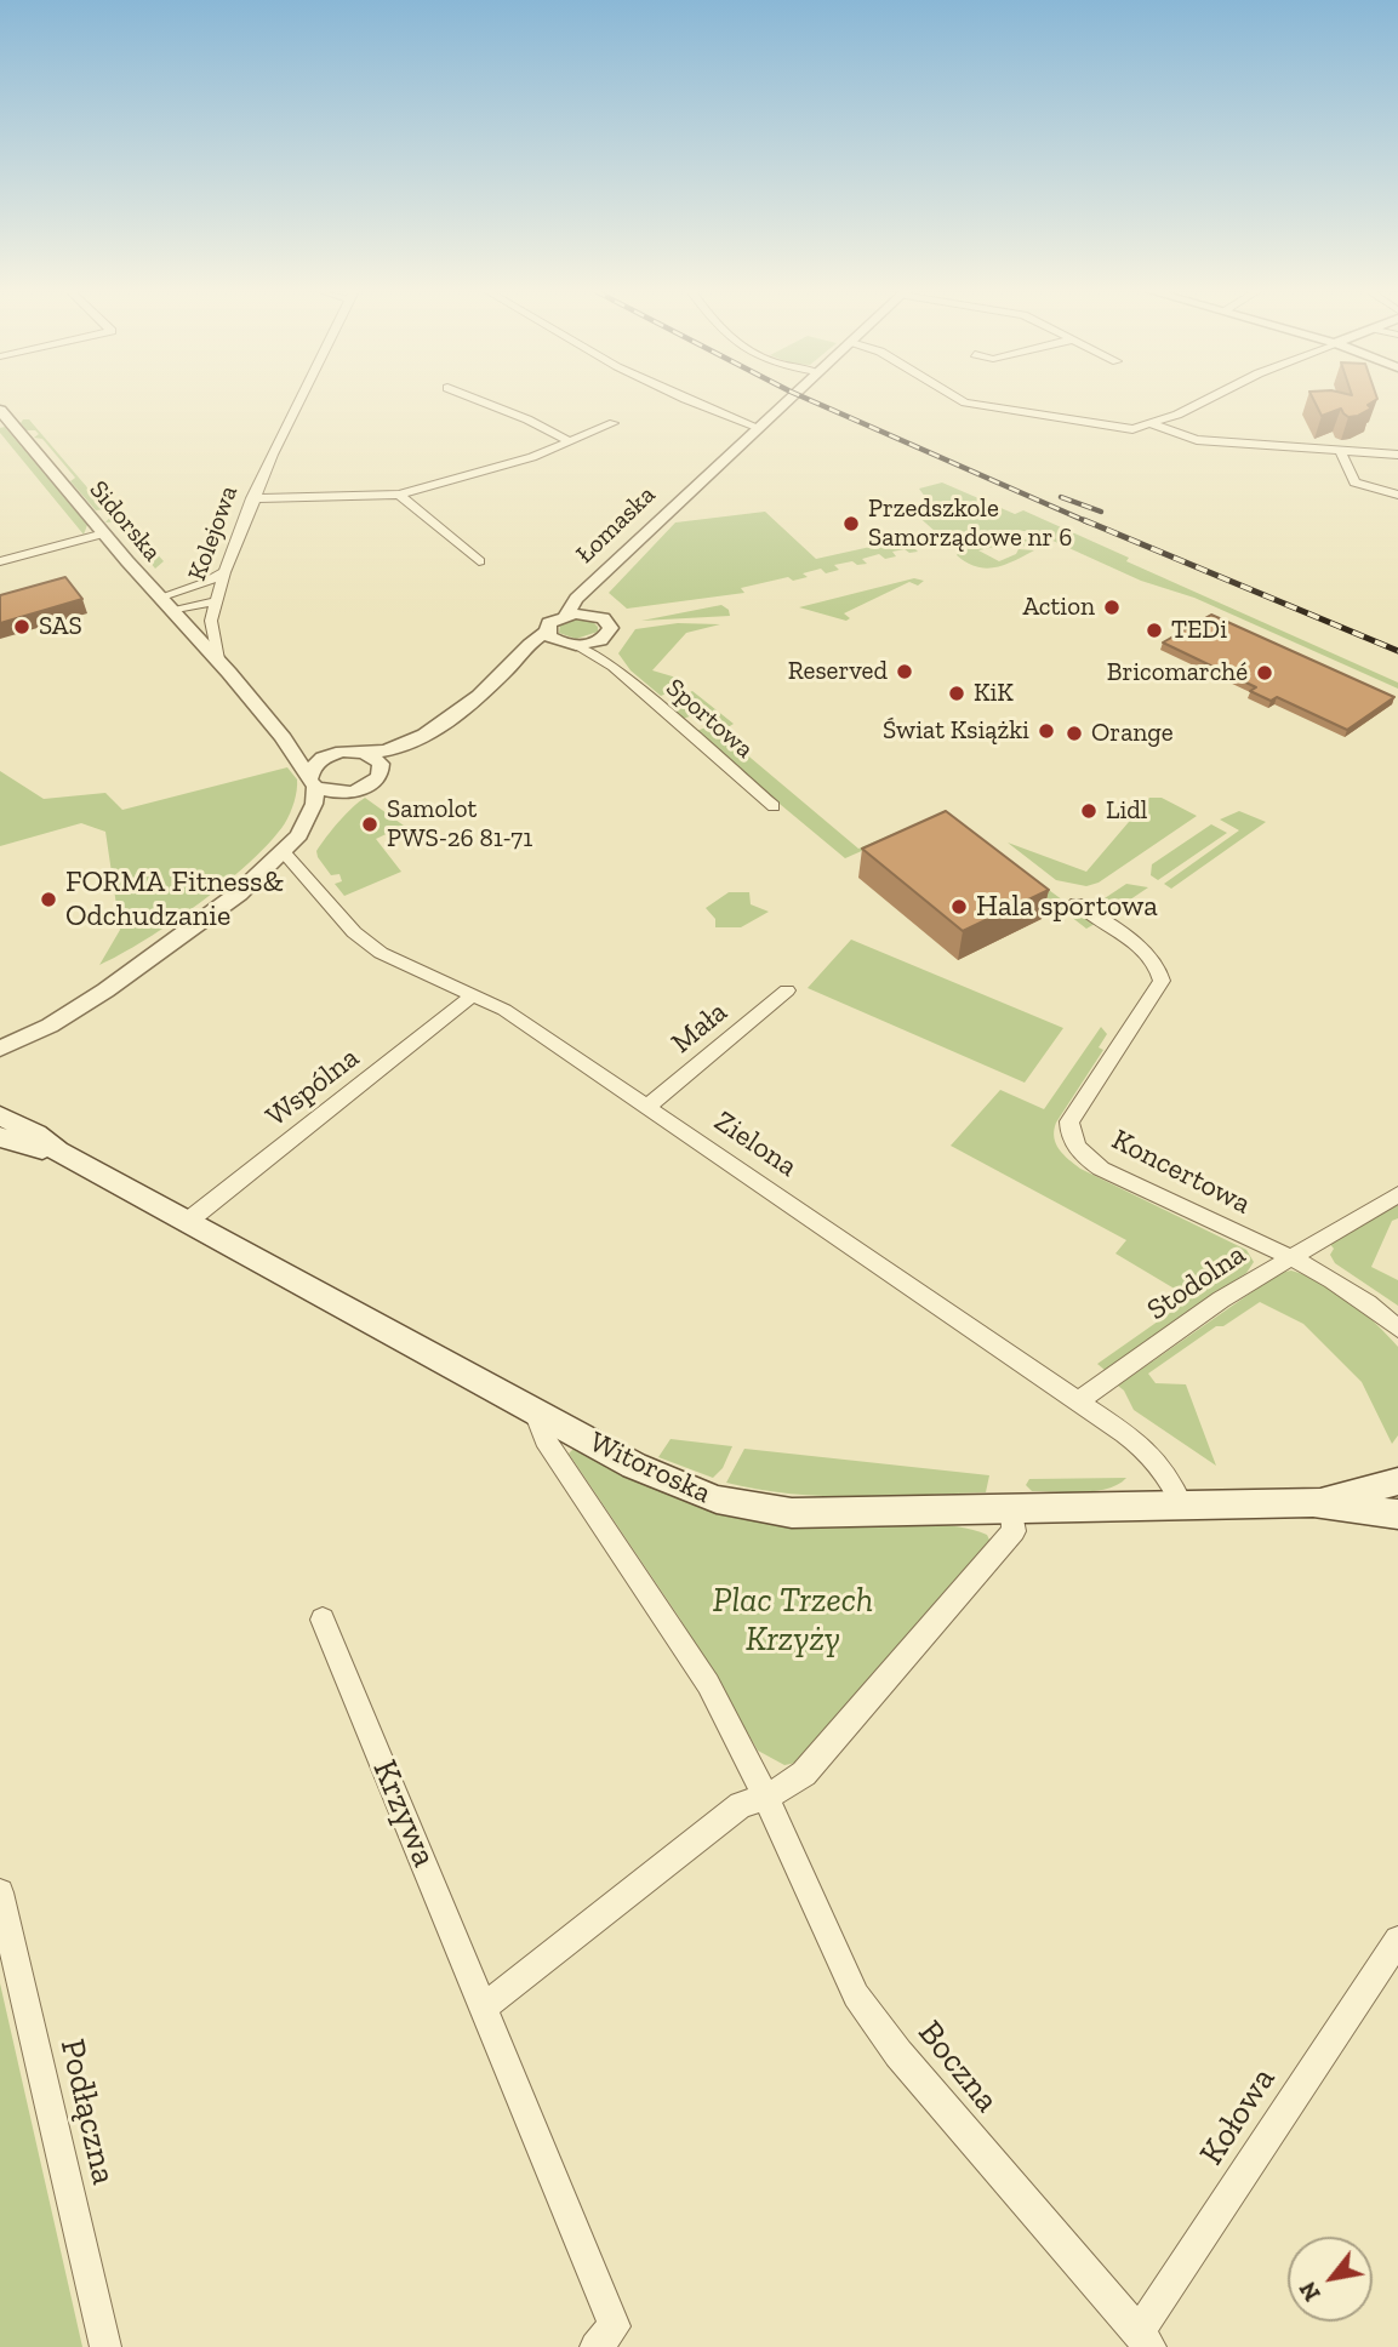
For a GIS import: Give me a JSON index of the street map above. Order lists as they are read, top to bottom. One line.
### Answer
{"streets":{"main road":["Witoroska"],"street":["Sidorska","Łomaska","Kolejowa","Sportowa","Mała","Wspólna","Zielona","Koncertowa","Stodolna","Krzywa","Boczna","Podłączna","Kołowa"]},"crossings":[["Sidorska","Kolejowa"],["Łomaska","Sportowa"],["Mała","Zielona"],["Wspólna","Zielona"],["Wspólna","Witoroska"],["Zielona","Stodolna"],["Zielona","Witoroska"],["Koncertowa","Stodolna"],["Boczna","Kołowa"]],"parks":["Plac Trzech Krzyży"],"places":["Przedszkole Samorządowe nr 6","Action","SAS","TEDi","Reserved","Bricomarché","KiK","Świat Książki","Orange","Lidl","Samolot PWS-26 81-71","FORMA Fitness& Odchudzanie","Hala sportowa"],"north":"bottom left"}
